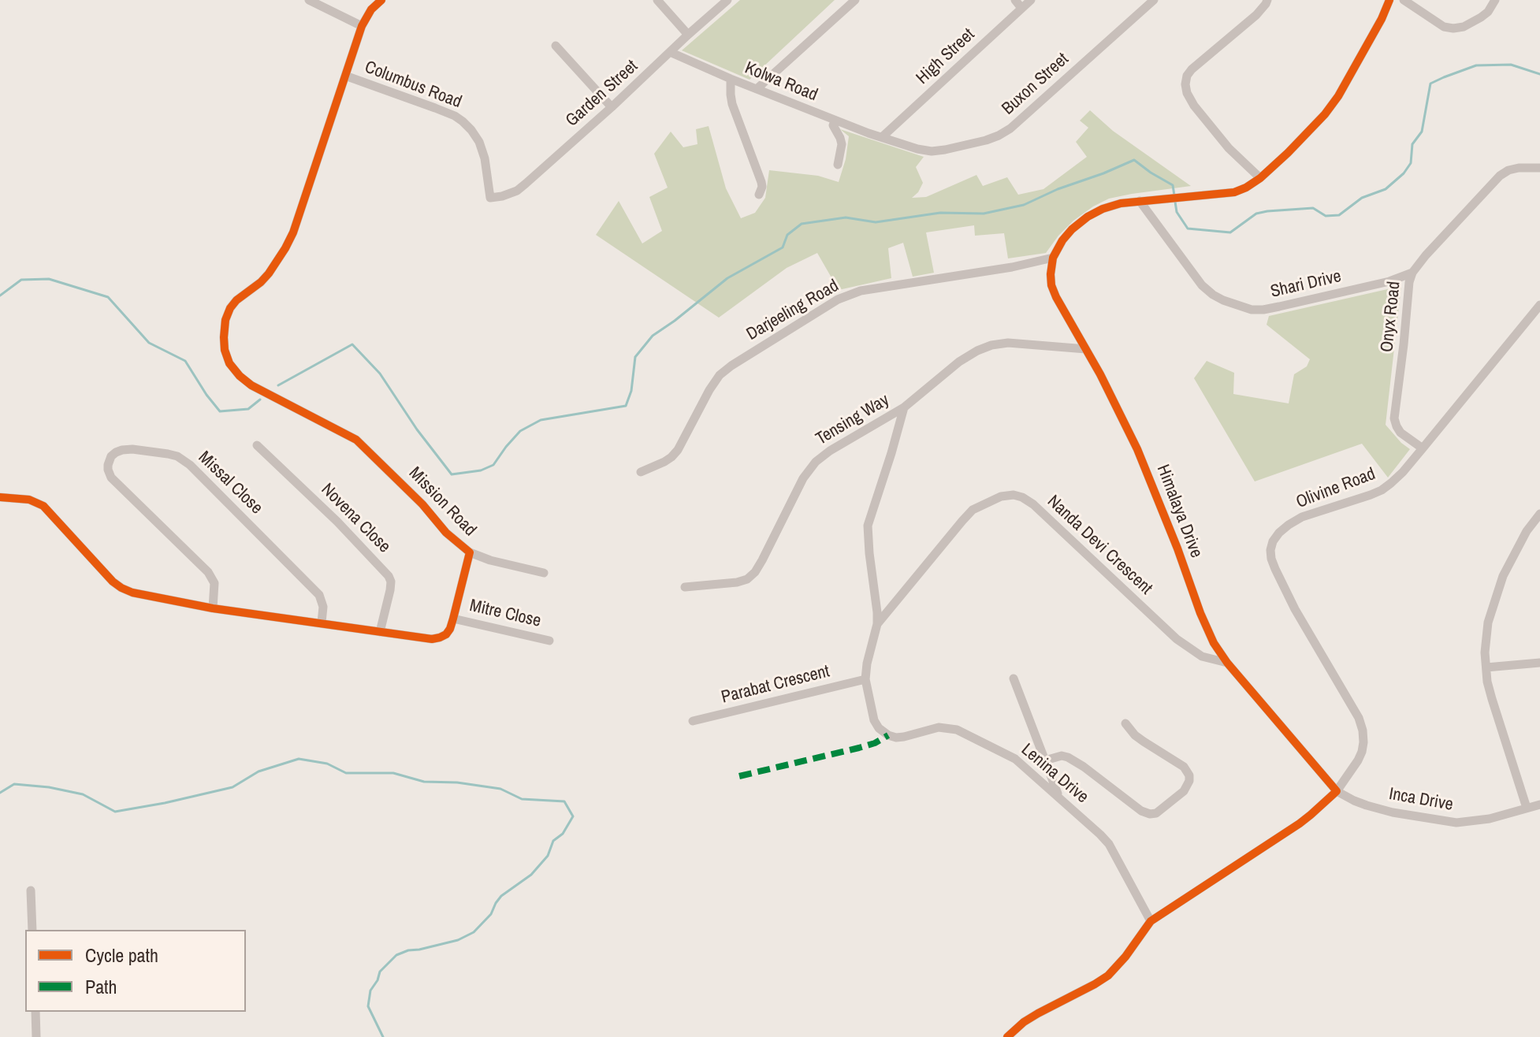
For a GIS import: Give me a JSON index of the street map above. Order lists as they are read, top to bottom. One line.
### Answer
{"streets":{"street":["High Street","Kolwa Road","Buxon Street","Columbus Road","Garden Street","Shari Drive","Darjeeling Road","Onyx Road","Tensing Way","Missal Close","Olivine Road","Mission Road","Himalaya Drive","Novena Close","Nanda Devi Crescent","Mitre Close","Parabat Crescent","Lenina Drive","Inca Drive"]},"crossings":[["High Street","Kolwa Road"],["High Street","Buxon Street"],["Kolwa Road","Buxon Street"],["Kolwa Road","Garden Street"],["Columbus Road","Garden Street"],["Columbus Road","Mission Road"],["Shari Drive","Onyx Road"],["Darjeeling Road","Himalaya Drive"],["Onyx Road","Olivine Road"],["Tensing Way","Himalaya Drive"],["Olivine Road","Himalaya Drive"],["Olivine Road","Inca Drive"],["Mission Road","Mitre Close"],["Himalaya Drive","Nanda Devi Crescent"],["Himalaya Drive","Inca Drive"],["Parabat Crescent","Lenina Drive"]],"legend":["Cycle path","Path"]}
